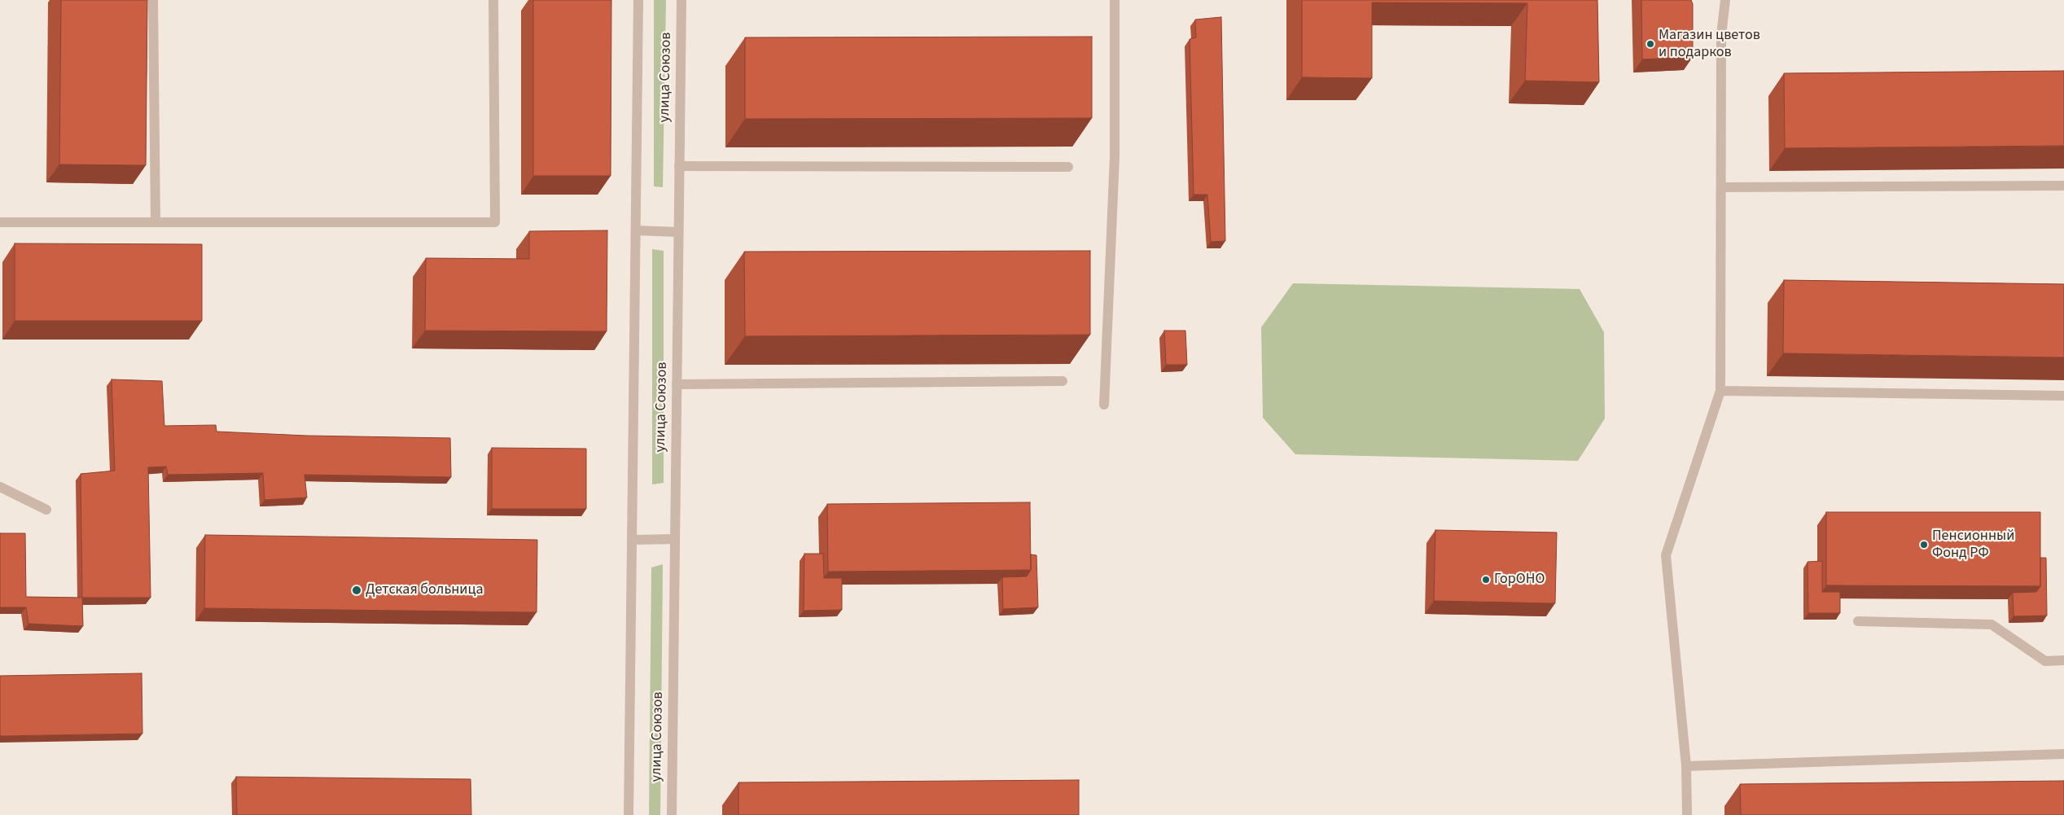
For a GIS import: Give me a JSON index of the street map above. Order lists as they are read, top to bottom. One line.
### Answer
{"streets":{"street":["улица Союзов"]},"places":["Магазин цветов и подарков","Пенсионный Фонд РФ","ГорОНО","Детская больница"]}
